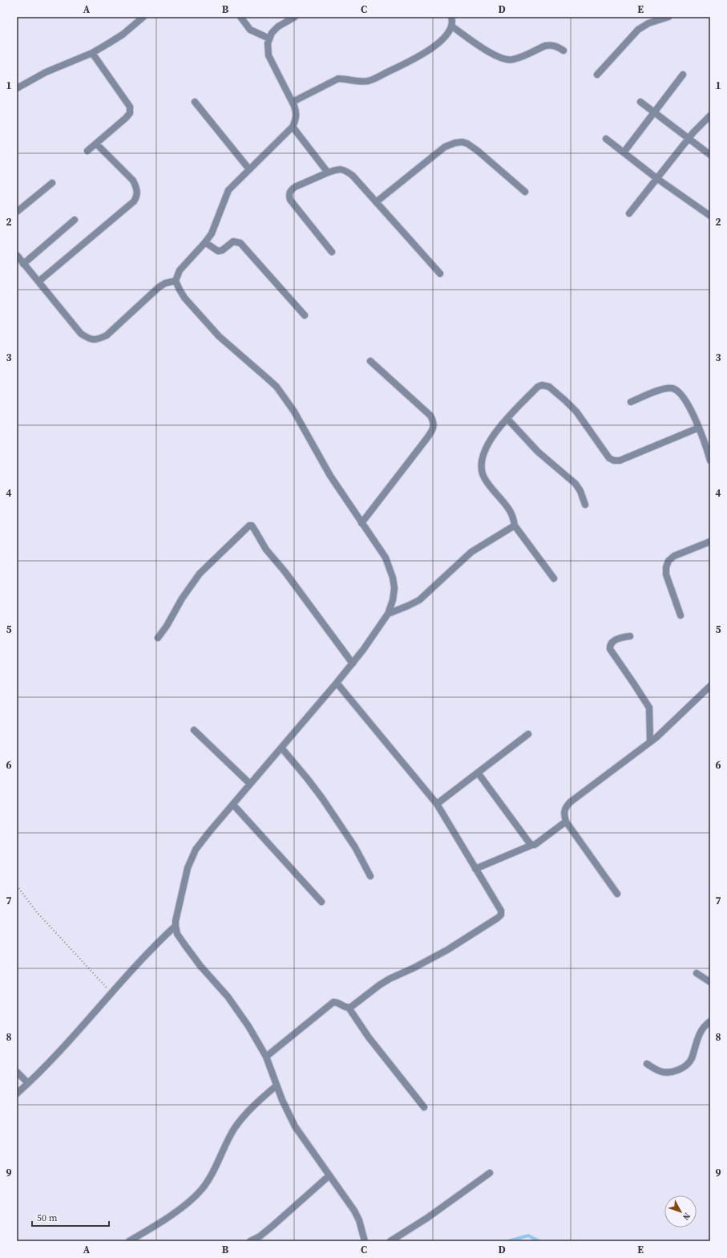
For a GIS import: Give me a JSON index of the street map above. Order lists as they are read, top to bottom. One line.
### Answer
{"scale_bar":"50 m","north":"bottom right","grid":{"columns":["A","B","C","D","E"],"rows":["1","2","3","4","5","6","7","8","9"]}}
